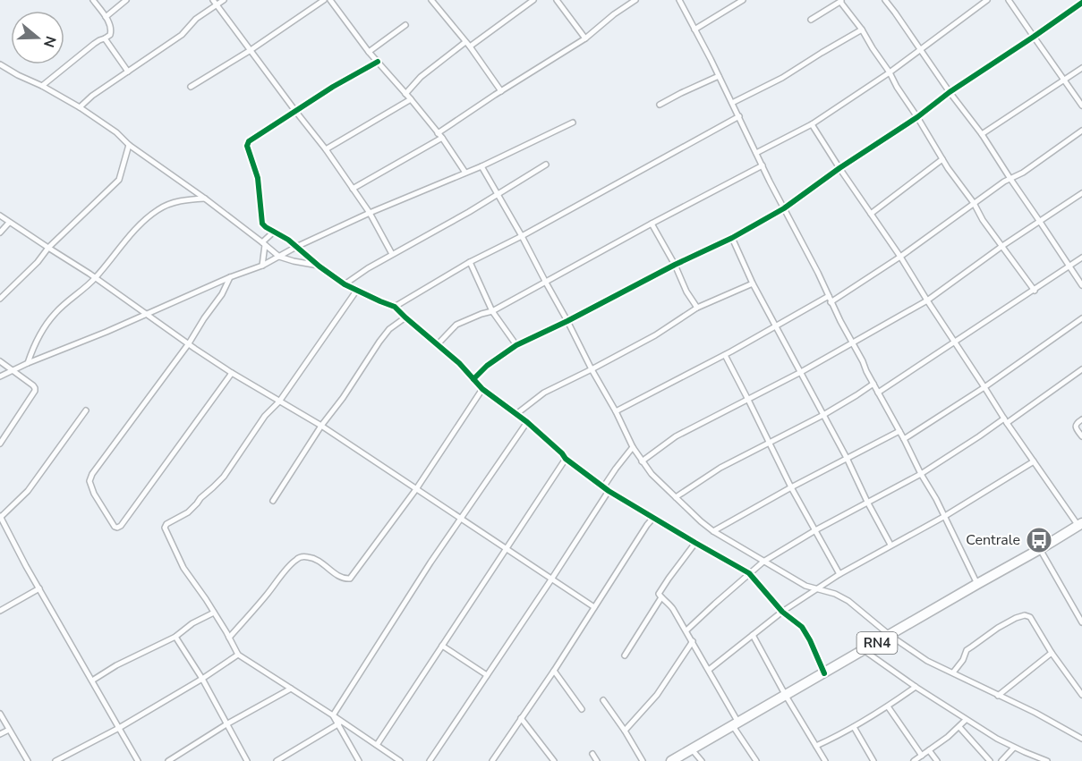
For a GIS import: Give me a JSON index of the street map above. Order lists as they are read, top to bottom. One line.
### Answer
{"streets":{"highway":["RN4"]},"places":{"bus stop":["Centrale"]},"north":"right"}
